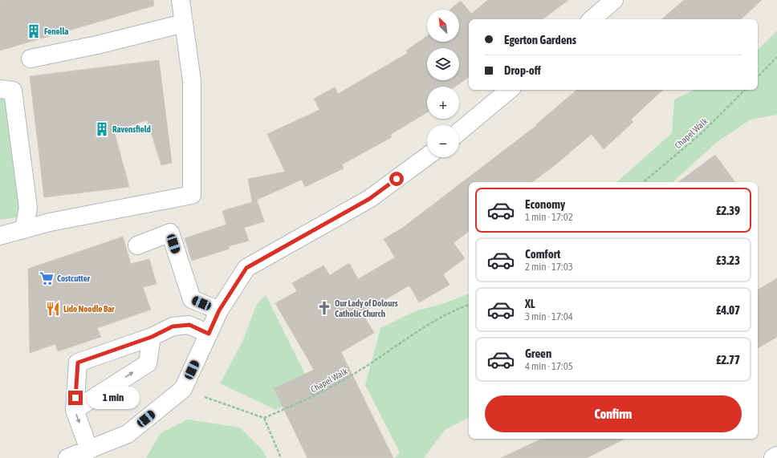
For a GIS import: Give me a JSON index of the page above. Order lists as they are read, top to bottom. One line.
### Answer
{"streets":{"path":["Chapel Walk"]},"places":{"building":["Fenella","Ravensfield"],"supermarket":["Costcutter"],"church":["Our Lady of Dolours Catholic Church"],"restaurant":["Lido Noodle Bar"]},"north":"top left","page":{"map_buttons":["+","−"],"banner":["Egerton Gardens","Drop-off"],"list":[{"name":"Economy","note":"1 min · 17:02","value":"£2.39"},{"name":"Comfort","note":"2 min · 17:03","value":"£3.23"},{"name":"XL","note":"3 min · 17:04","value":"£4.07"},{"name":"Green","note":"4 min · 17:05","value":"£2.77"}],"bubble":"1 min","buttons":"Confirm"}}
